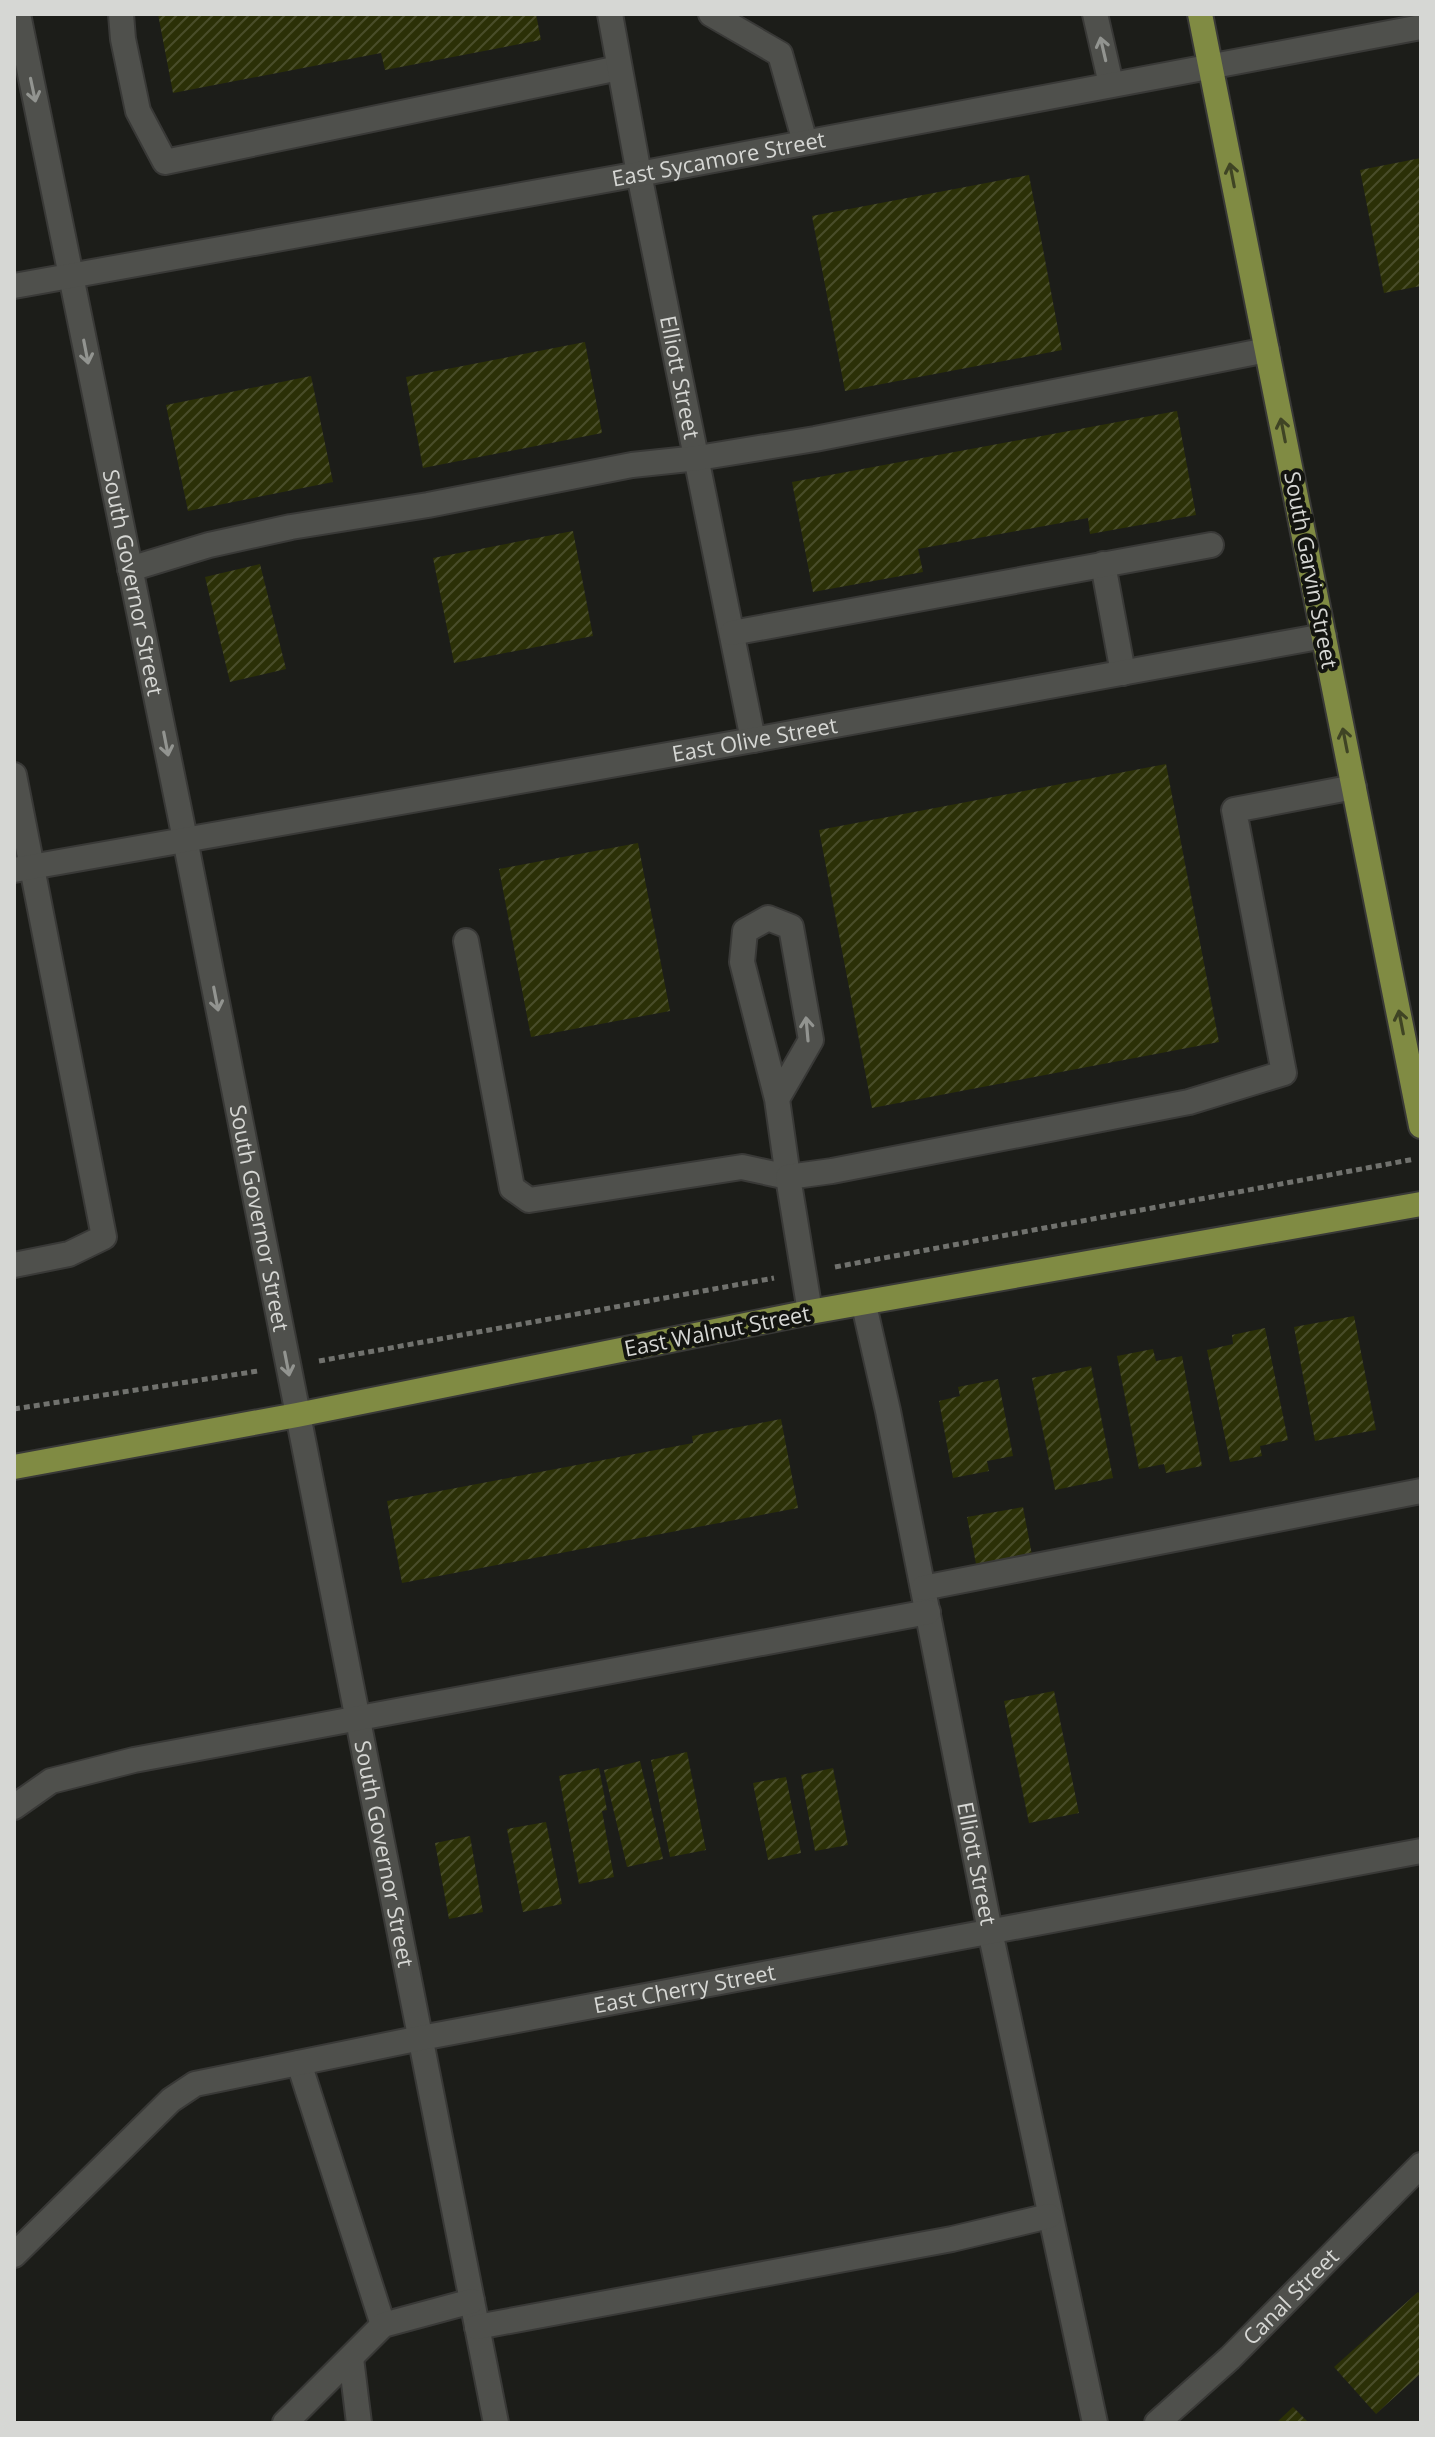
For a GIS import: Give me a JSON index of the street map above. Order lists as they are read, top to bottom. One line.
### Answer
{"streets":{"main road":["South Garvin Street","East Walnut Street"],"street":["East Sycamore Street","Elliott Street","South Governor Street","East Olive Street","East Cherry Street","Canal Street"]},"crossings":[["East Sycamore Street","Elliott Street"],["East Sycamore Street","South Garvin Street"],["East Sycamore Street","South Governor Street"],["Elliott Street","East Olive Street"],["Elliott Street","East Walnut Street"],["Elliott Street","East Cherry Street"],["South Garvin Street","East Olive Street"],["South Governor Street","East Olive Street"],["South Governor Street","East Walnut Street"],["South Governor Street","East Cherry Street"]],"one_way":["South Garvin Street","South Governor Street"]}
